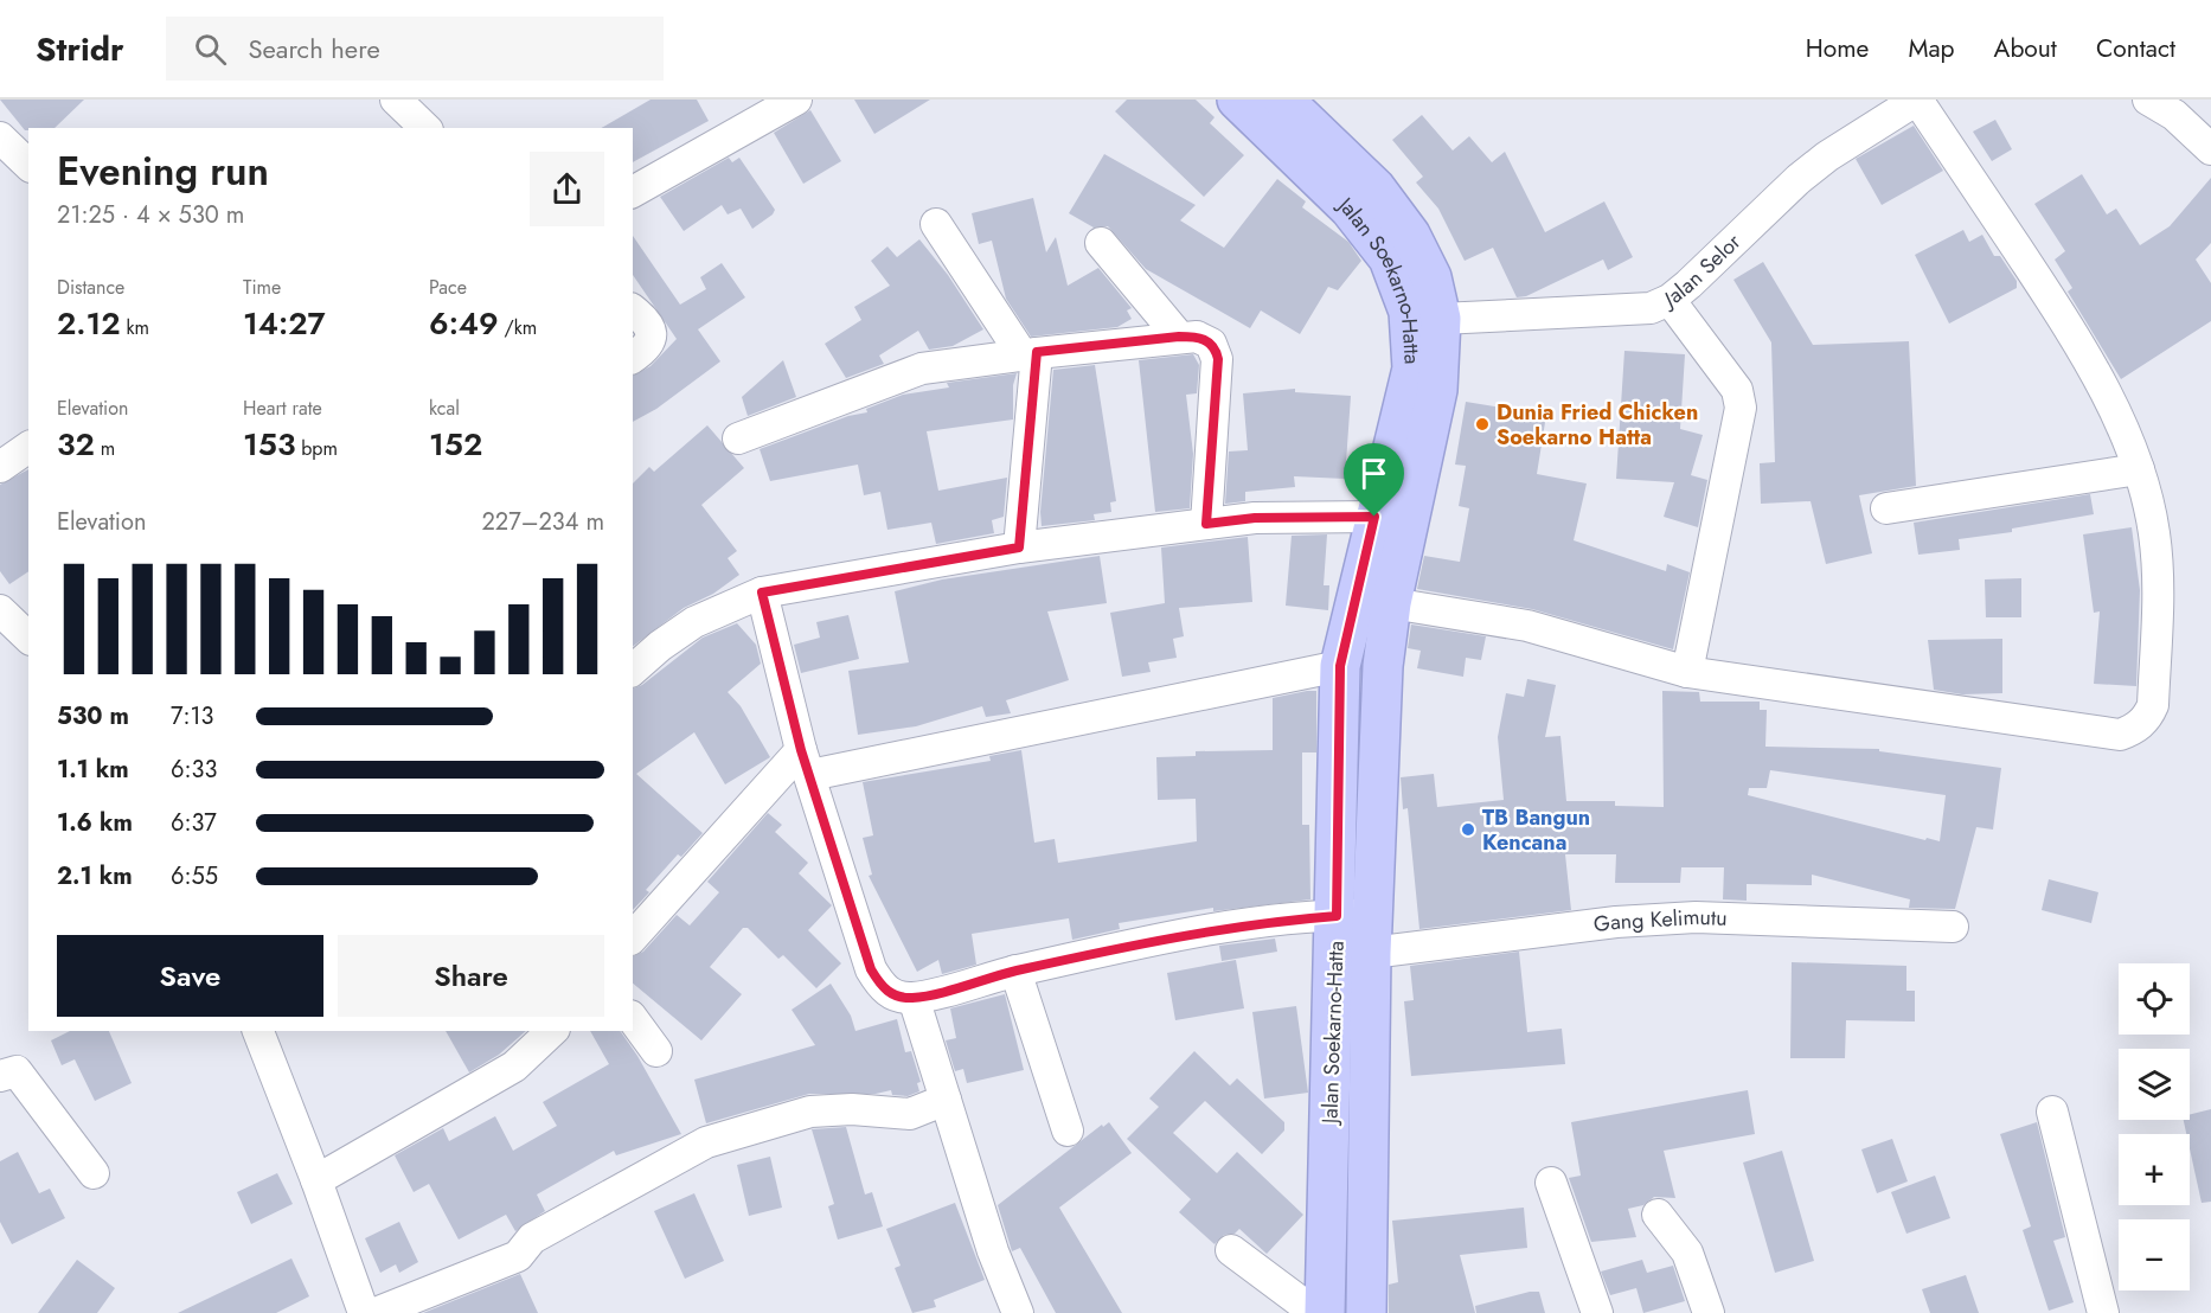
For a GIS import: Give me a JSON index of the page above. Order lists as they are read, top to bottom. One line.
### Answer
{"streets":{"main road":["Jalan Soekarno-Hatta"],"street":["Jalan Selor","Gang Kelimutu"]},"crossings":[["Jalan Selor","Jalan Soekarno-Hatta"],["Jalan Soekarno-Hatta","Gang Kelimutu"]],"places":["Dunia Fried Chicken Soekarno Hatta","TB Bangun Kencana"],"page":{"header":"Stridr","search":"Search here","nav":["Home","Map","About","Contact"],"heading":["Evening run","21:25 · 4 × 530 m"],"stats":[["Distance","2.12 km"],["Time","14:27"],["Pace","6:49 /km"],["Elevation","32 m"],["Heart rate","153 bpm"],["kcal","152"]],"chart":["Elevation","227–234 m"],"list":[{"name":"530 m","note":"7:13"},{"name":"1.1 km","note":"6:33"},{"name":"1.6 km","note":"6:37"},{"name":"2.1 km","note":"6:55"}],"buttons":["Save","Share"],"map_buttons":["+","−"]}}
